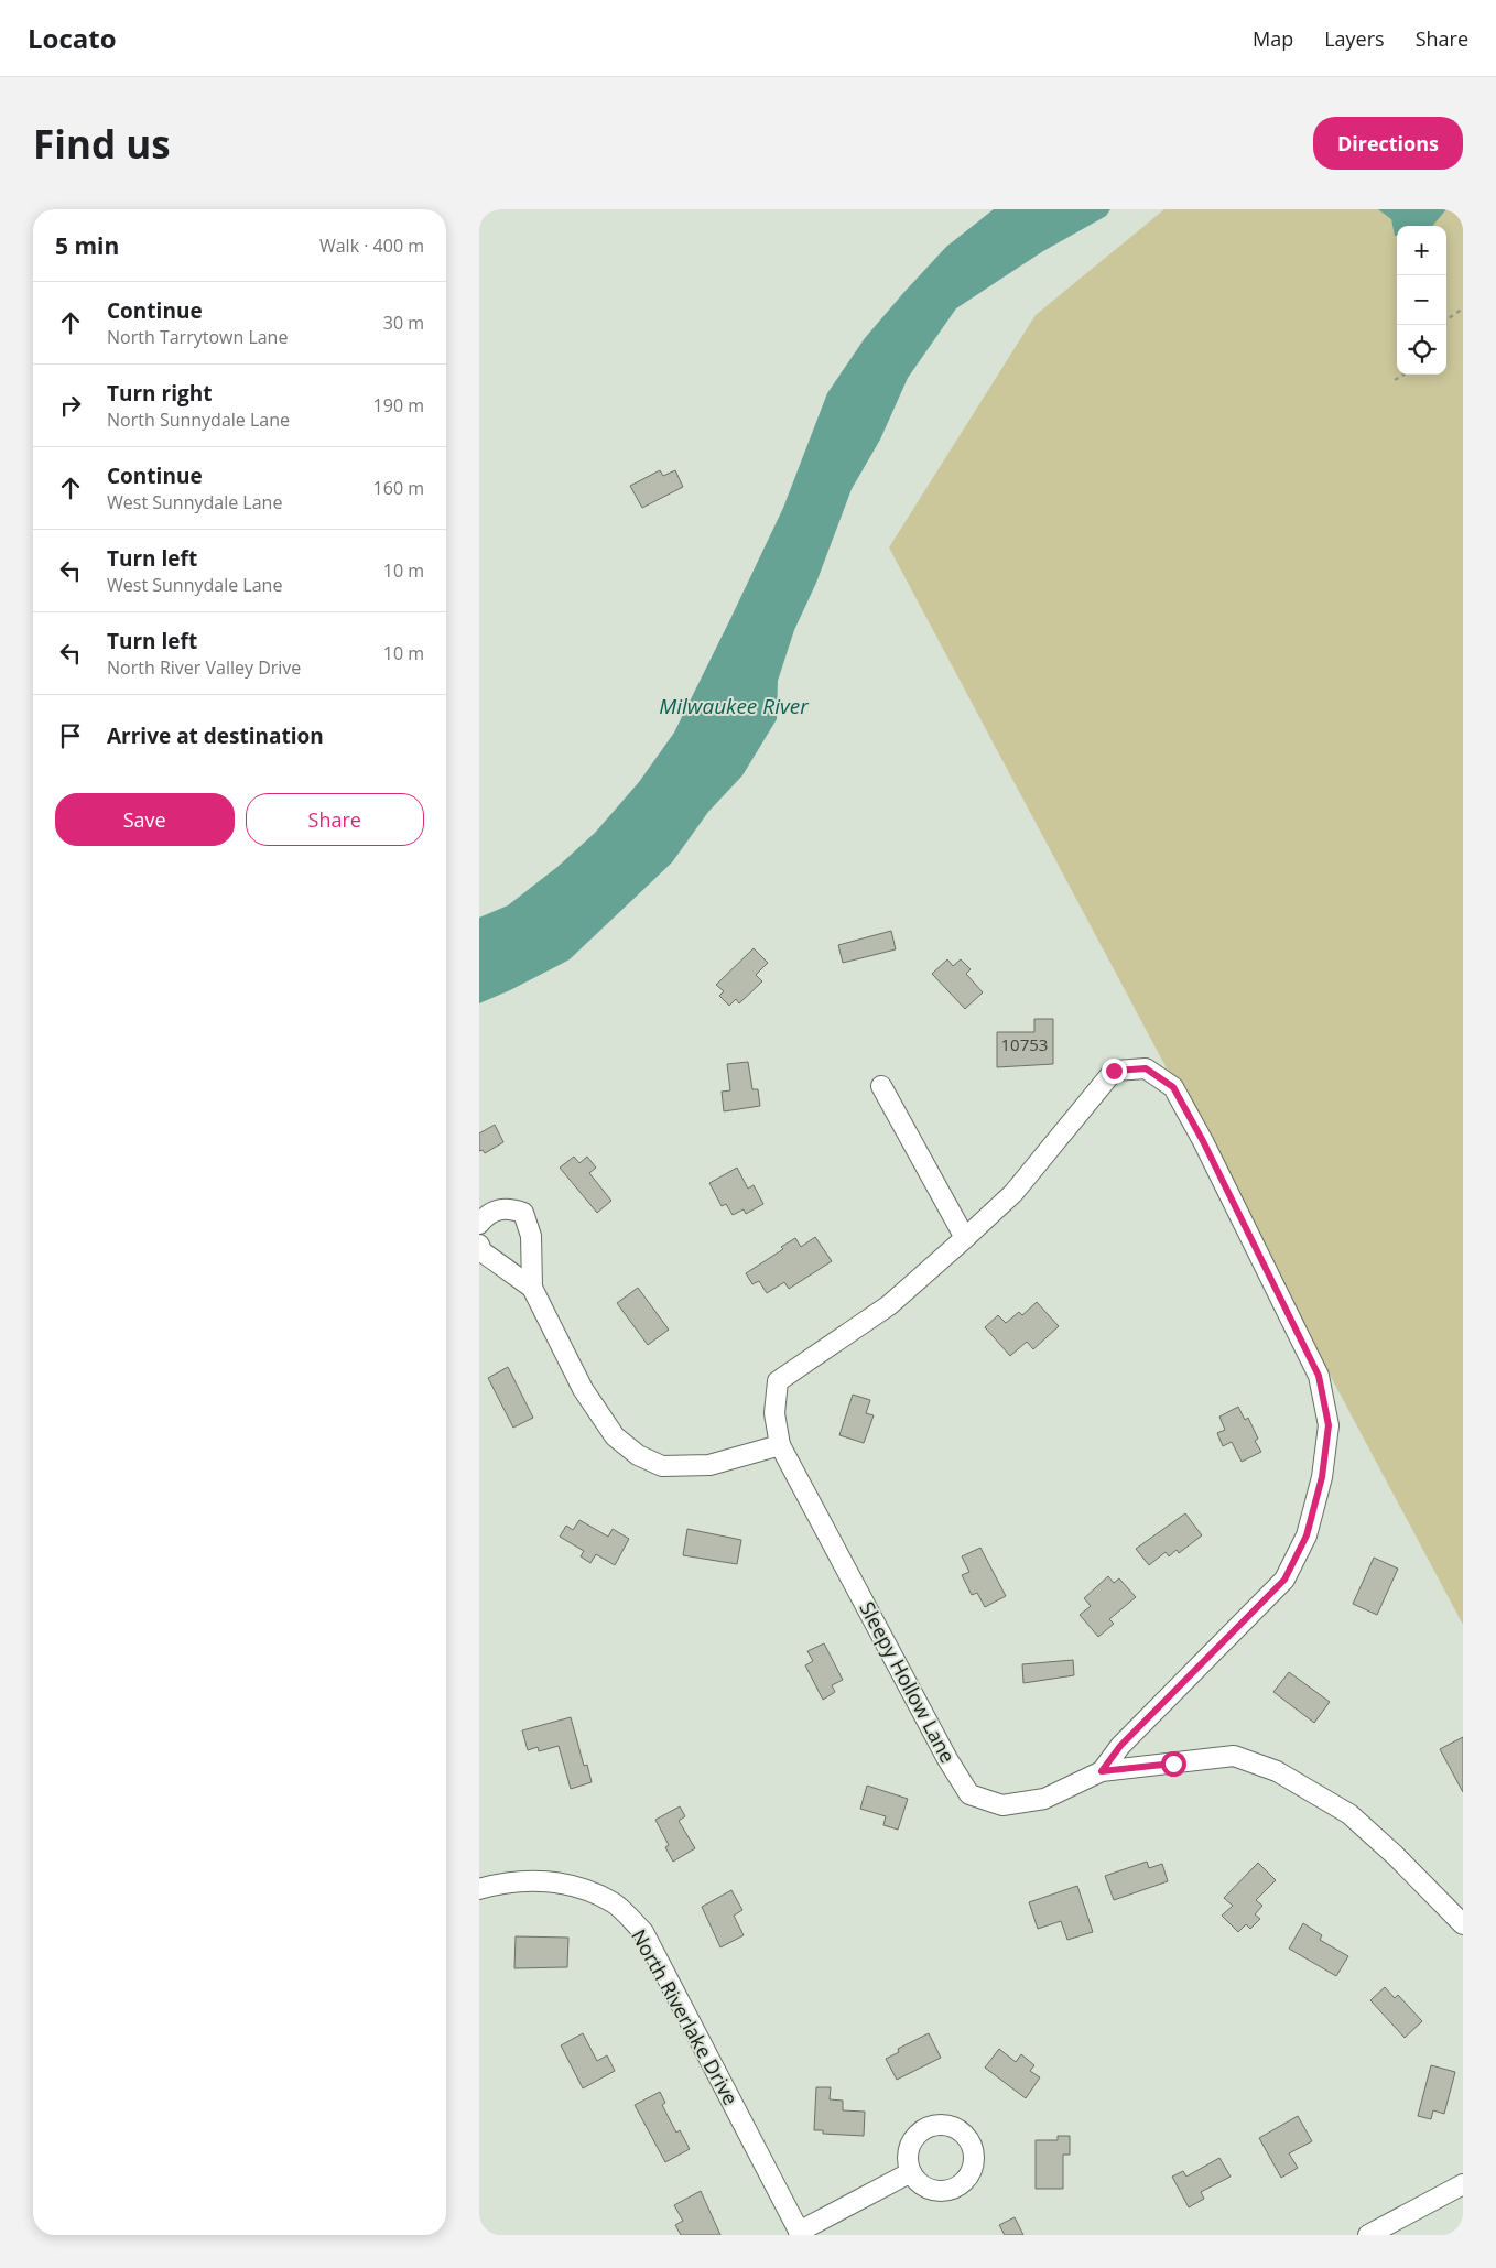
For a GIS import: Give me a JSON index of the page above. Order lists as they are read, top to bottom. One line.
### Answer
{"streets":{"street":["Sleepy Hollow Lane","North Riverlake Drive"]},"water":["Milwaukee River"],"house_numbers":["10753"],"page":{"header":"Locato","nav":["Map","Layers","Share"],"buttons":["Directions",["Save","Share"]],"title":"Find us","heading":["5 min","Walk · 400 m"],"map_buttons":["+","−"],"list":[["Continue","North Tarrytown Lane","30 m"],["Turn right","North Sunnydale Lane","190 m"],["Continue","West Sunnydale Lane","160 m"],["Turn left","West Sunnydale Lane","10 m"],["Turn left","North River Valley Drive","10 m"],"Arrive at destination"]}}
